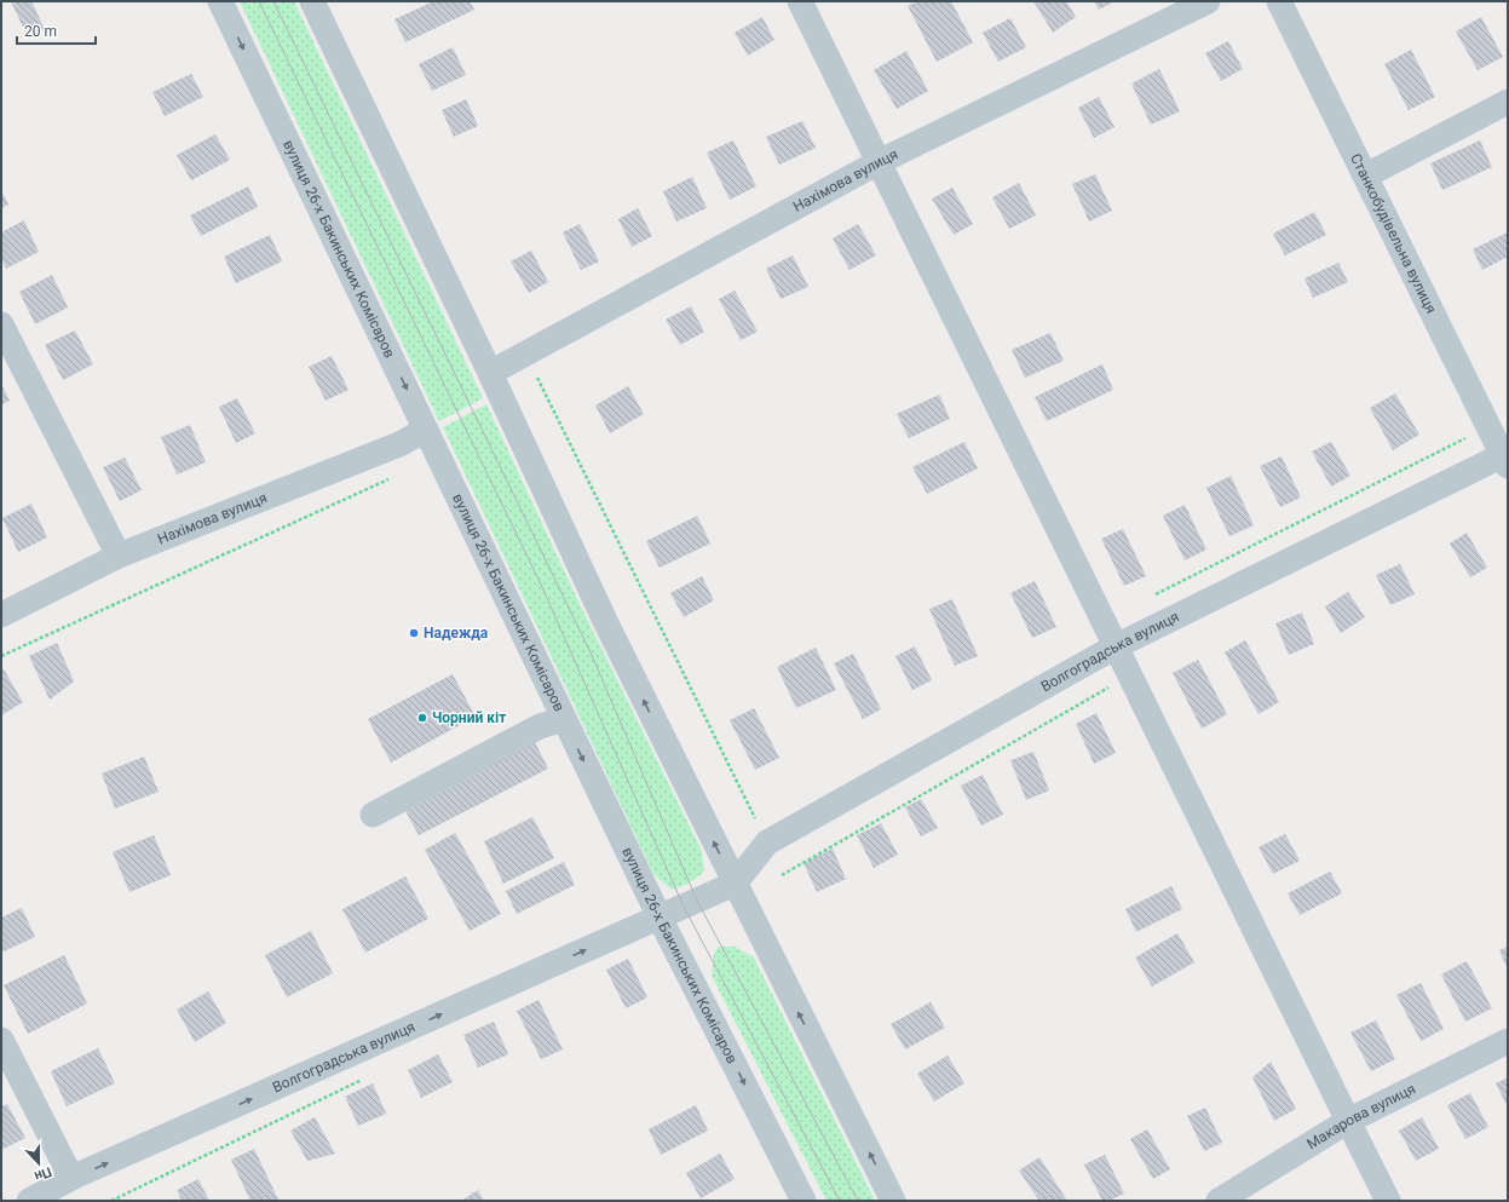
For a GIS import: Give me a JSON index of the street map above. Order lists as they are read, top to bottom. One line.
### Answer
{"streets":{"street":["Нахімова вулиця","Станкобудівельна вулиця","вулиця 26-х Бакинських Комісаров","Волгоградська вулиця","Макарова вулиця"]},"crossings":[["Нахімова вулиця","вулиця 26-х Бакинських Комісаров"],["Станкобудівельна вулиця","Волгоградська вулиця"],["вулиця 26-х Бакинських Комісаров","Волгоградська вулиця"]],"places":["Надежда","Чорний кіт"],"scale_bar":"20 m","north":"bottom"}
